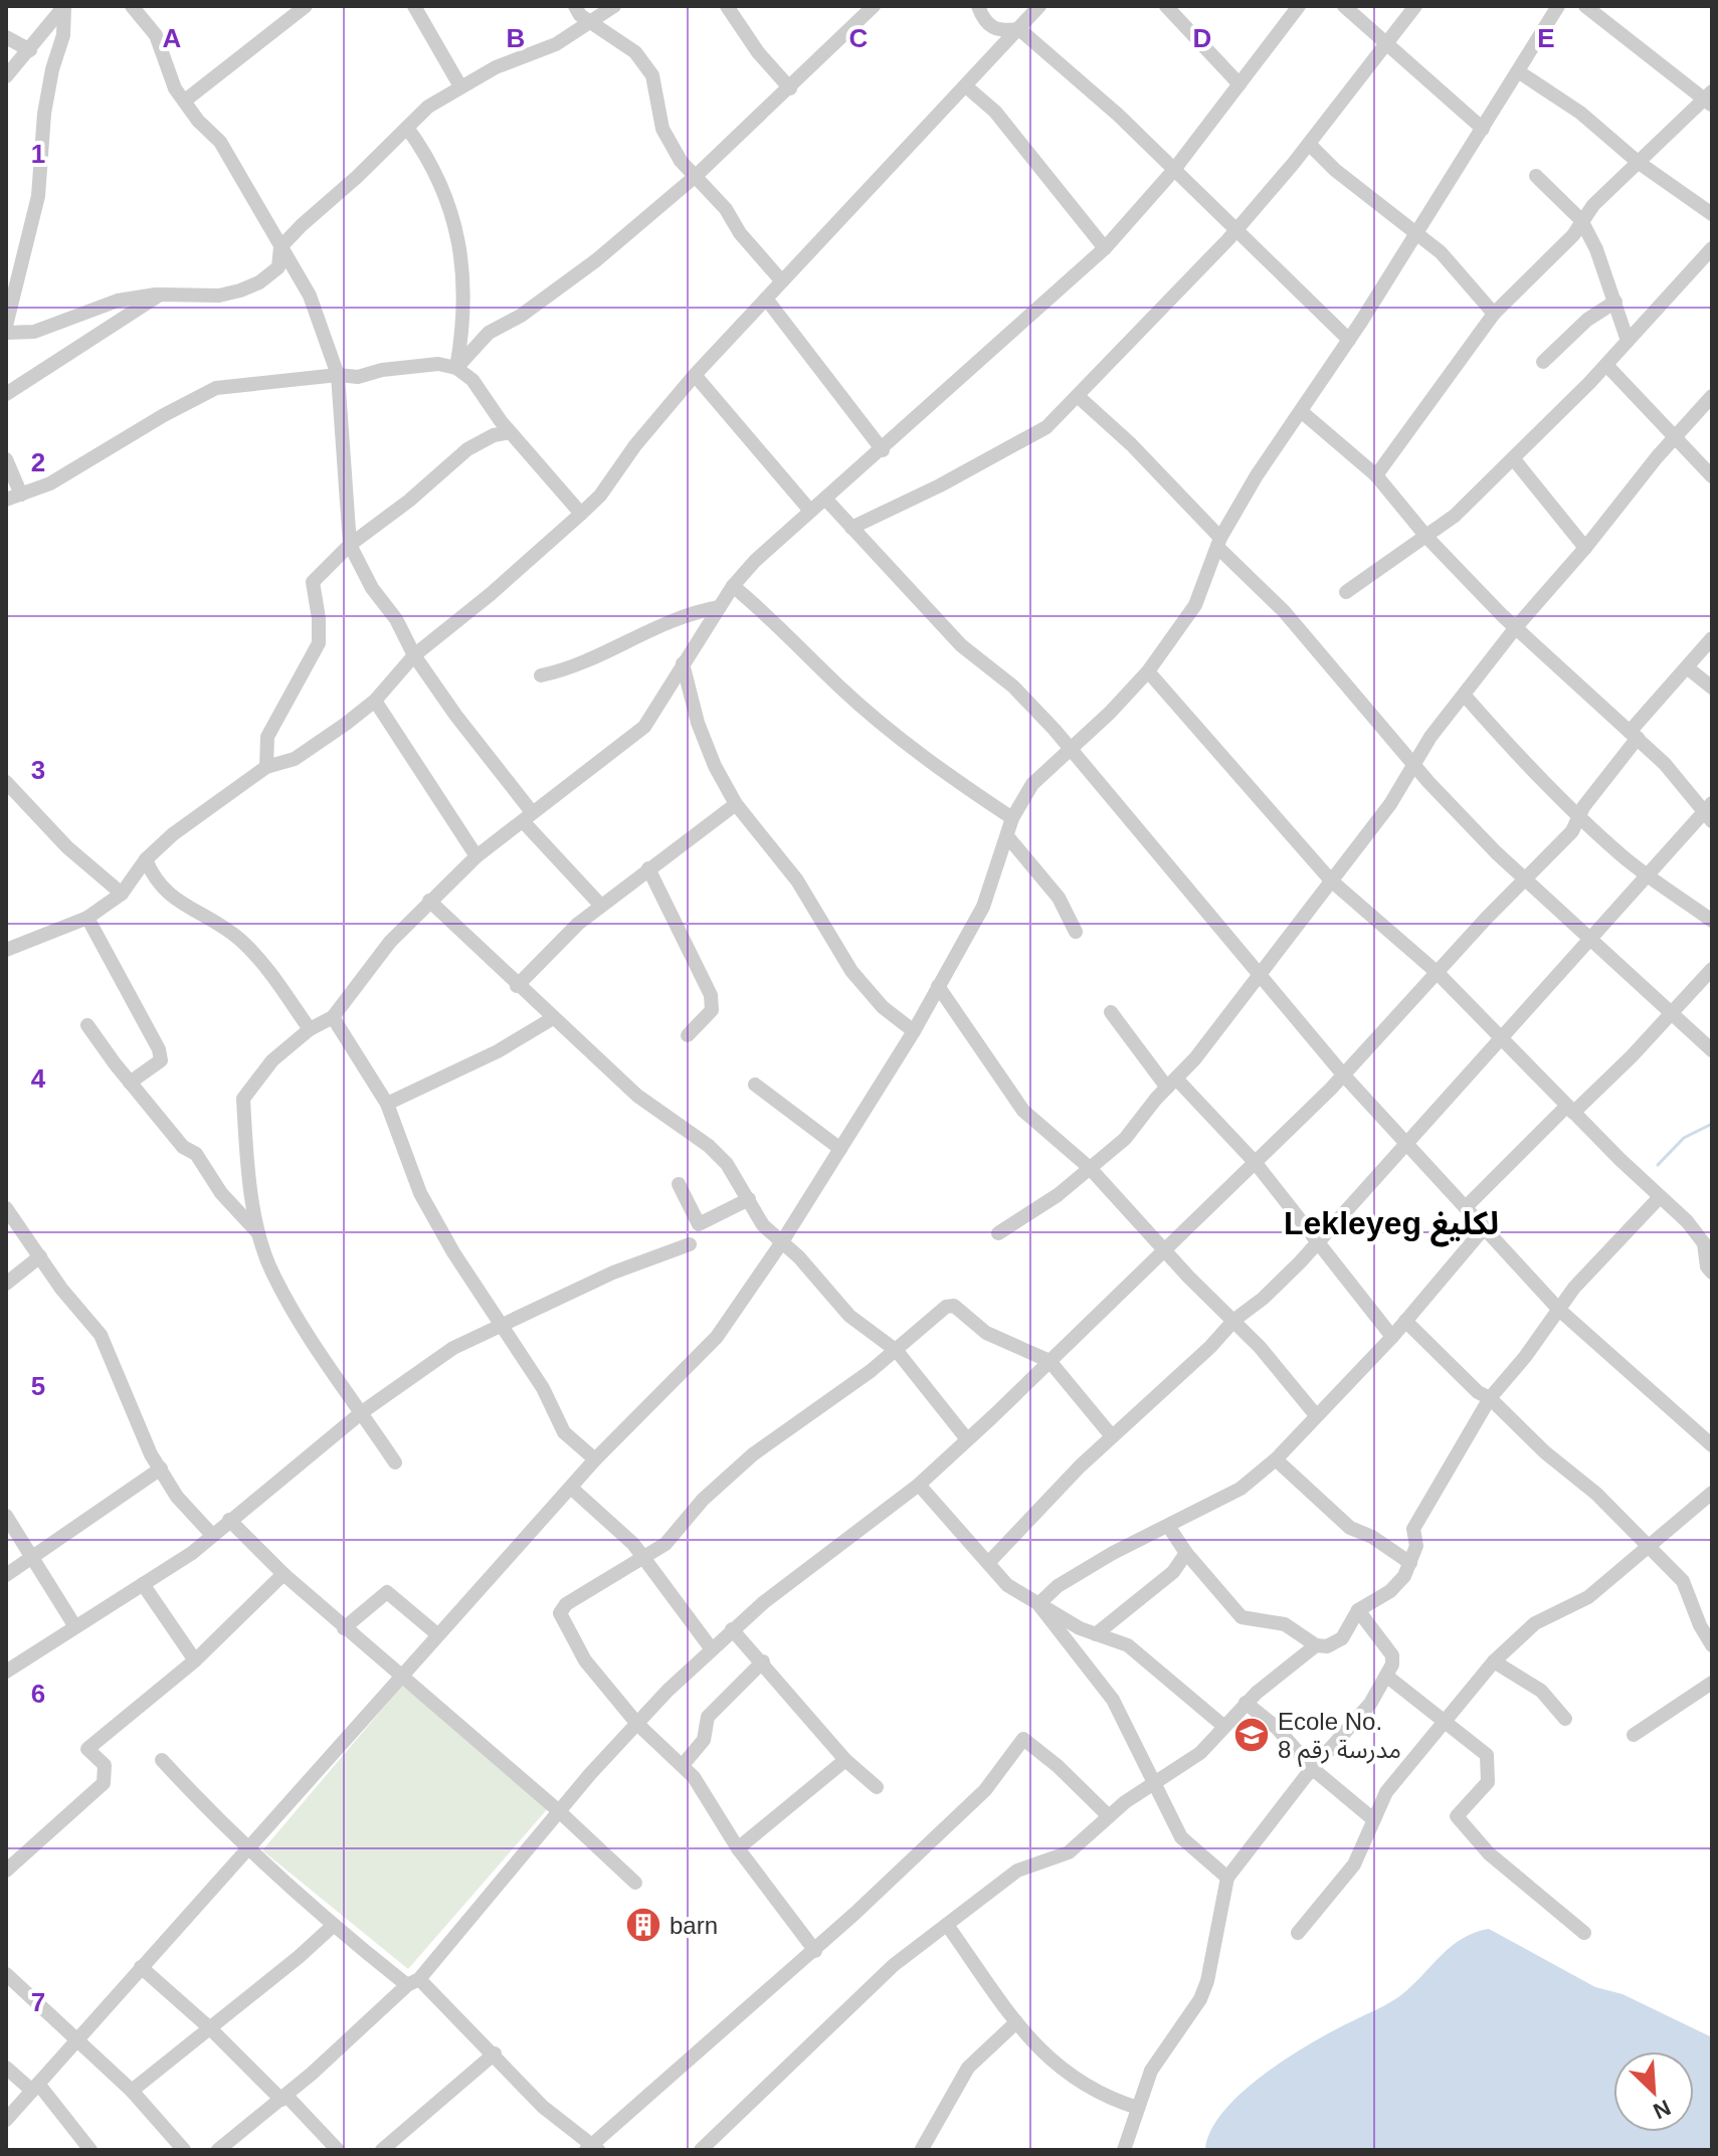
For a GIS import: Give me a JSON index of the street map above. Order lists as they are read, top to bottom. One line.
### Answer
{"districts":["Lekleyeg لكليغ"],"places":{"school or university":["Ecole No. 8 مدرسة رقم"],"building":["barn"]},"north":"bottom right","grid":{"columns":["A","B","C","D","E"],"rows":["1","2","3","4","5","6","7"]}}
